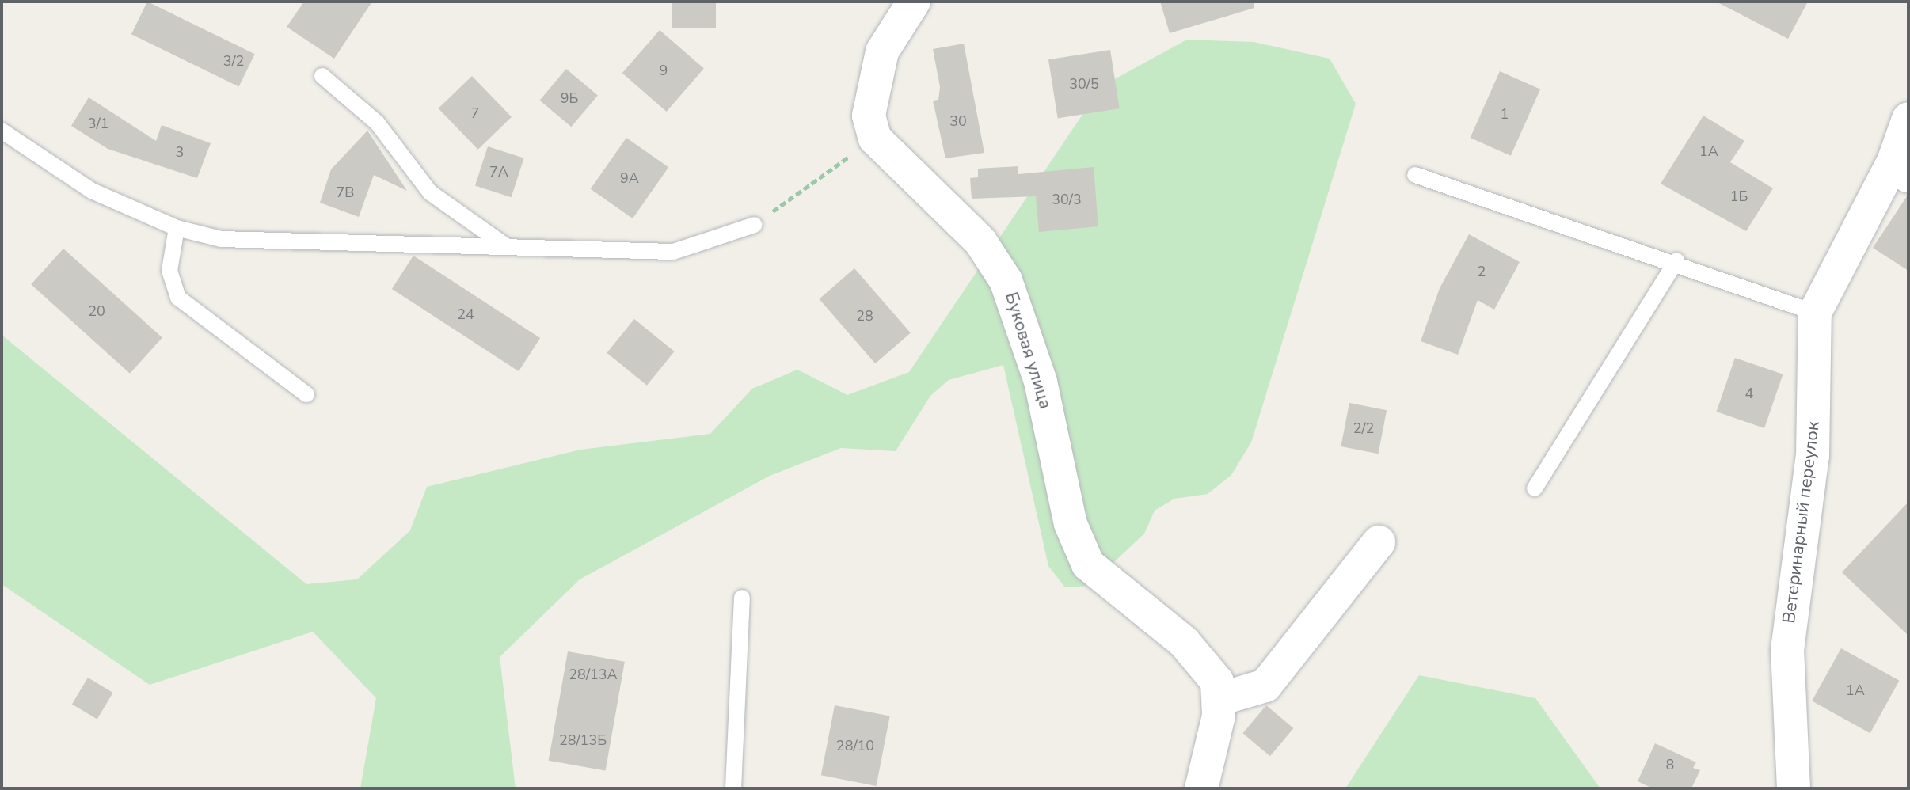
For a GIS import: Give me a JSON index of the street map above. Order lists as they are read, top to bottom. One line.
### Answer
{"streets":{"street":["Буковая улица","Ветеринарный переулок"]},"house_numbers":["3/2","9","30/5","9Б","7","1","30","3/1","1А","3","7А","9А","7В","1Б","30/3","2","20","24","28","4","2/2","28/13А","1А","28/13Б","28/10","8"]}
